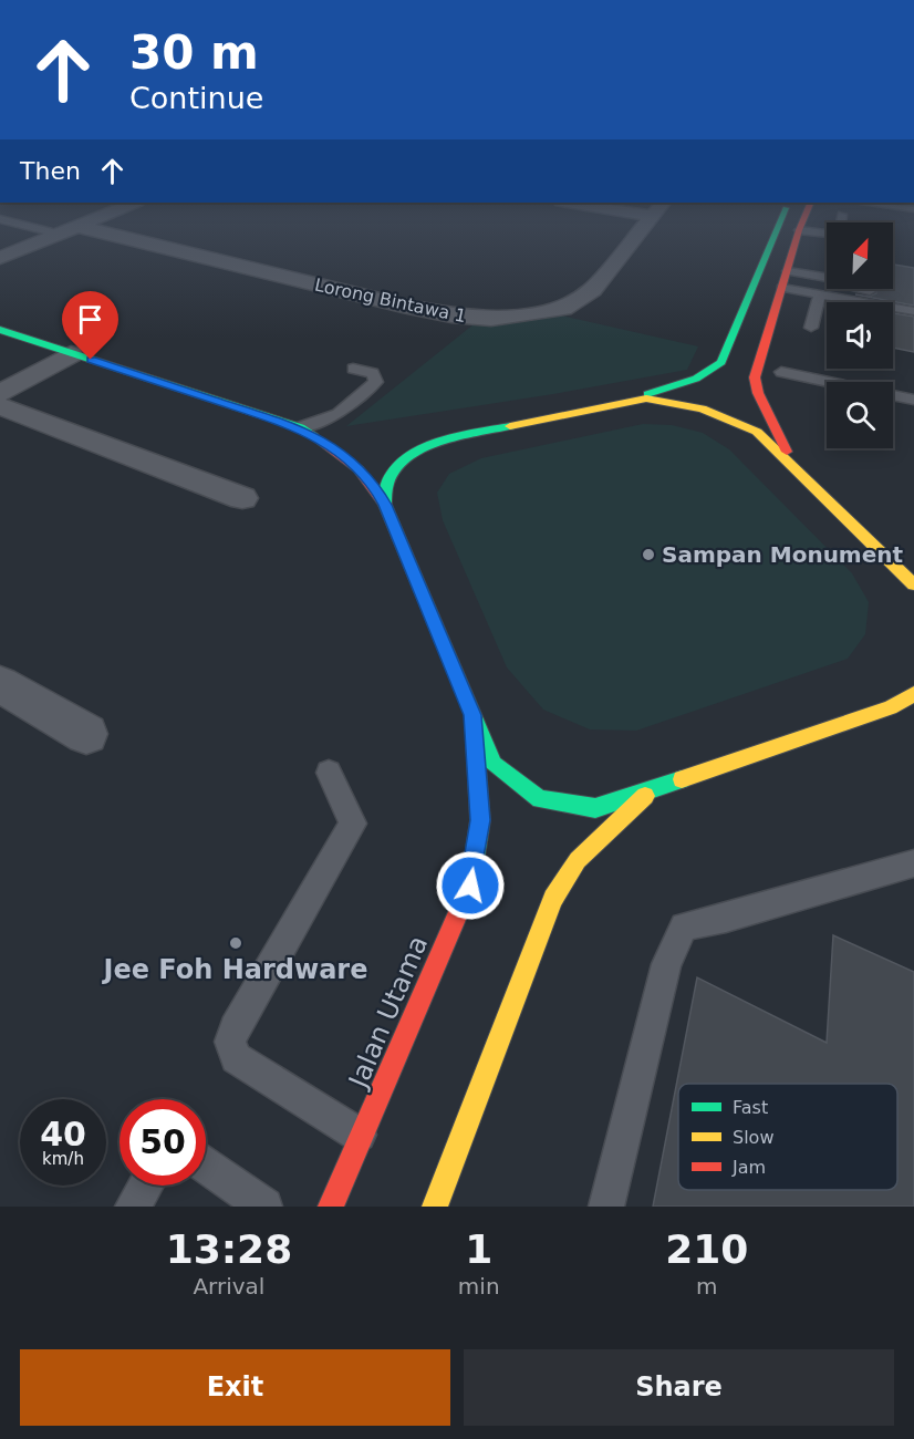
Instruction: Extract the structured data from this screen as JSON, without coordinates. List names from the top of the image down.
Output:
{
  "streets": {
    "street": ["Lorong Bintawa 1", "Jalan Utama"]
  },
  "places": ["Sampan Monument", "Jee Foh Hardware"],
  "legend": ["Fast", "Slow", "Jam"],
  "north": "top right",
  "page": {
    "turn": ["30 m", "Continue"],
    "then": "Then",
    "speed": "40 km/h",
    "limit": "50",
    "eta": [
      "13:28",
      "Arrival",
      "1",
      "min",
      "210",
      "m"
    ],
    "buttons": ["Exit", "Share"]
  }
}
